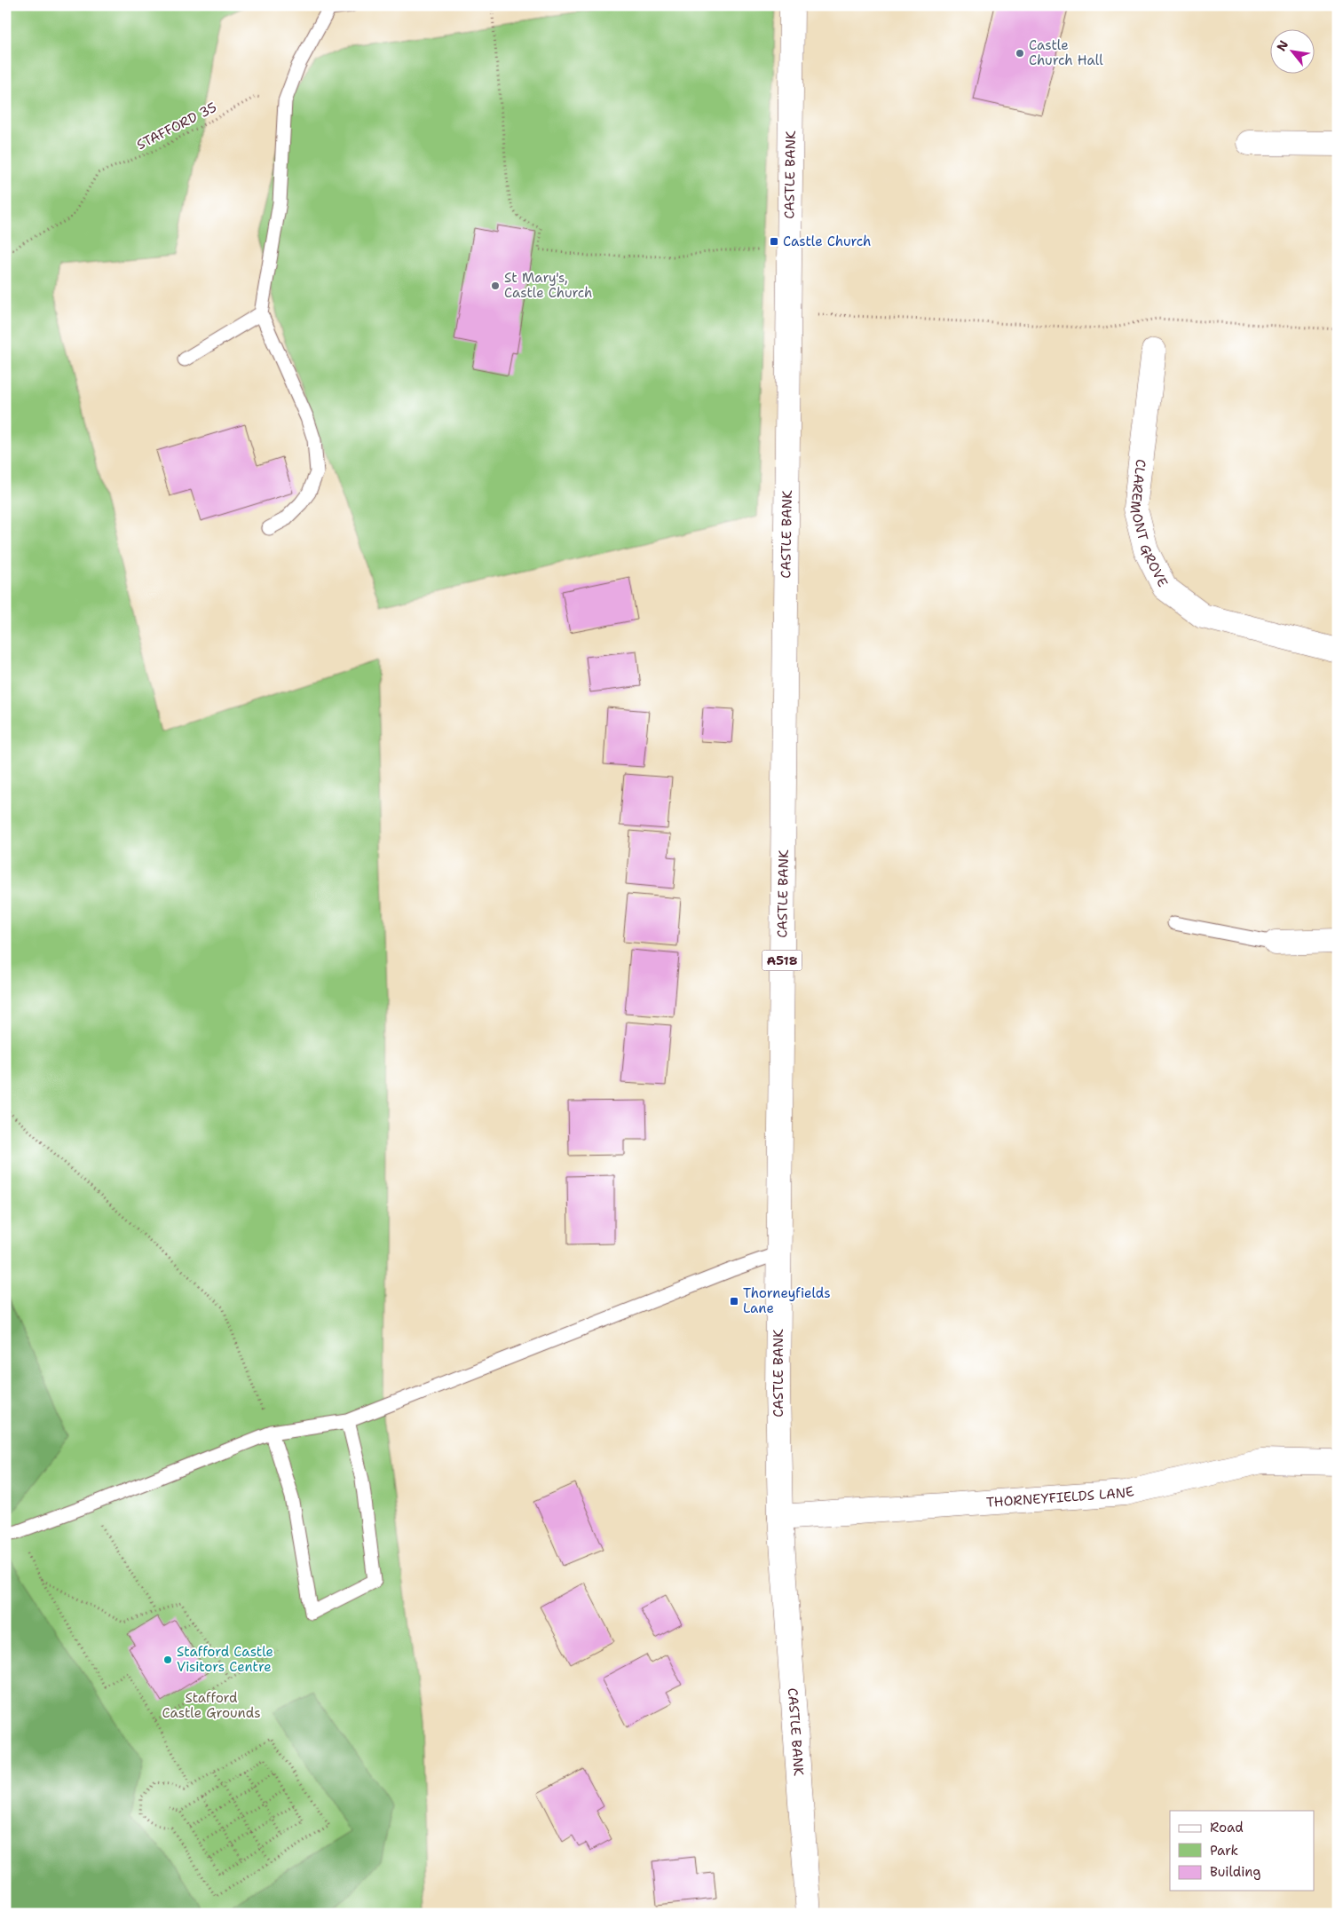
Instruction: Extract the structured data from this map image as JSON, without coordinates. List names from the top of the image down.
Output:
{
  "streets": {
    "main road": [
      "CASTLE BANK",
      "CLAREMONT GROVE",
      "A518",
      "THORNEYFIELDS LANE"
    ],
    "path": ["STAFFORD 35"]
  },
  "crossings": [
    ["CASTLE BANK", "THORNEYFIELDS LANE"]
  ],
  "parks": ["Stafford Castle Grounds"],
  "places": {
    "other": ["Castle Church Hall", "St Mary's, Castle Church", "Stafford Castle Visitors Centre"],
    "transit": ["Castle Church", "Thorneyfields Lane"]
  },
  "legend": ["Road", "Park", "Building"],
  "north": "top left"
}
